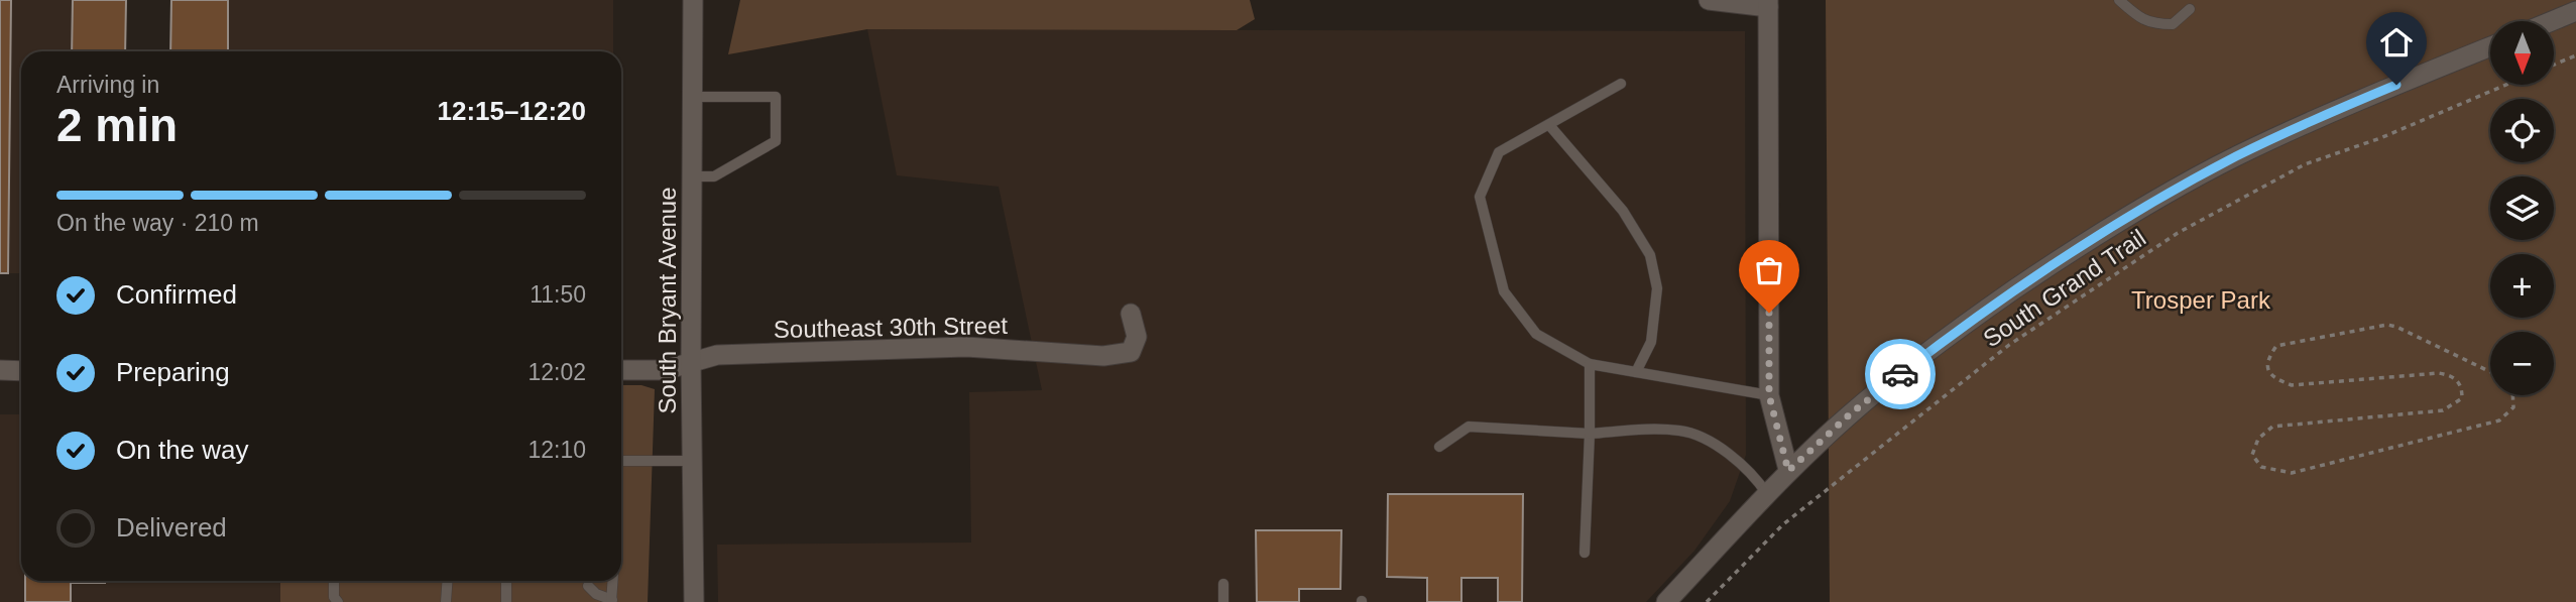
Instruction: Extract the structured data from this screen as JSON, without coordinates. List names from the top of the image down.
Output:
{
  "streets": {
    "street": ["South Bryant Avenue", "Southeast 30th Street"],
    "path": ["South Grand Trail"]
  },
  "crossings": [
    ["South Bryant Avenue", "Southeast 30th Street"]
  ],
  "parks": ["Trosper Park"],
  "north": "bottom",
  "page": {
    "map_buttons": ["+", "−"],
    "heading": ["2 min", "Arriving in", "12:15–12:20"],
    "bar": "On the way · 210 m",
    "list": [
      ["Confirmed", "11:50"],
      ["Preparing", "12:02"],
      ["On the way", "12:10"],
      "Delivered"
    ]
  }
}
